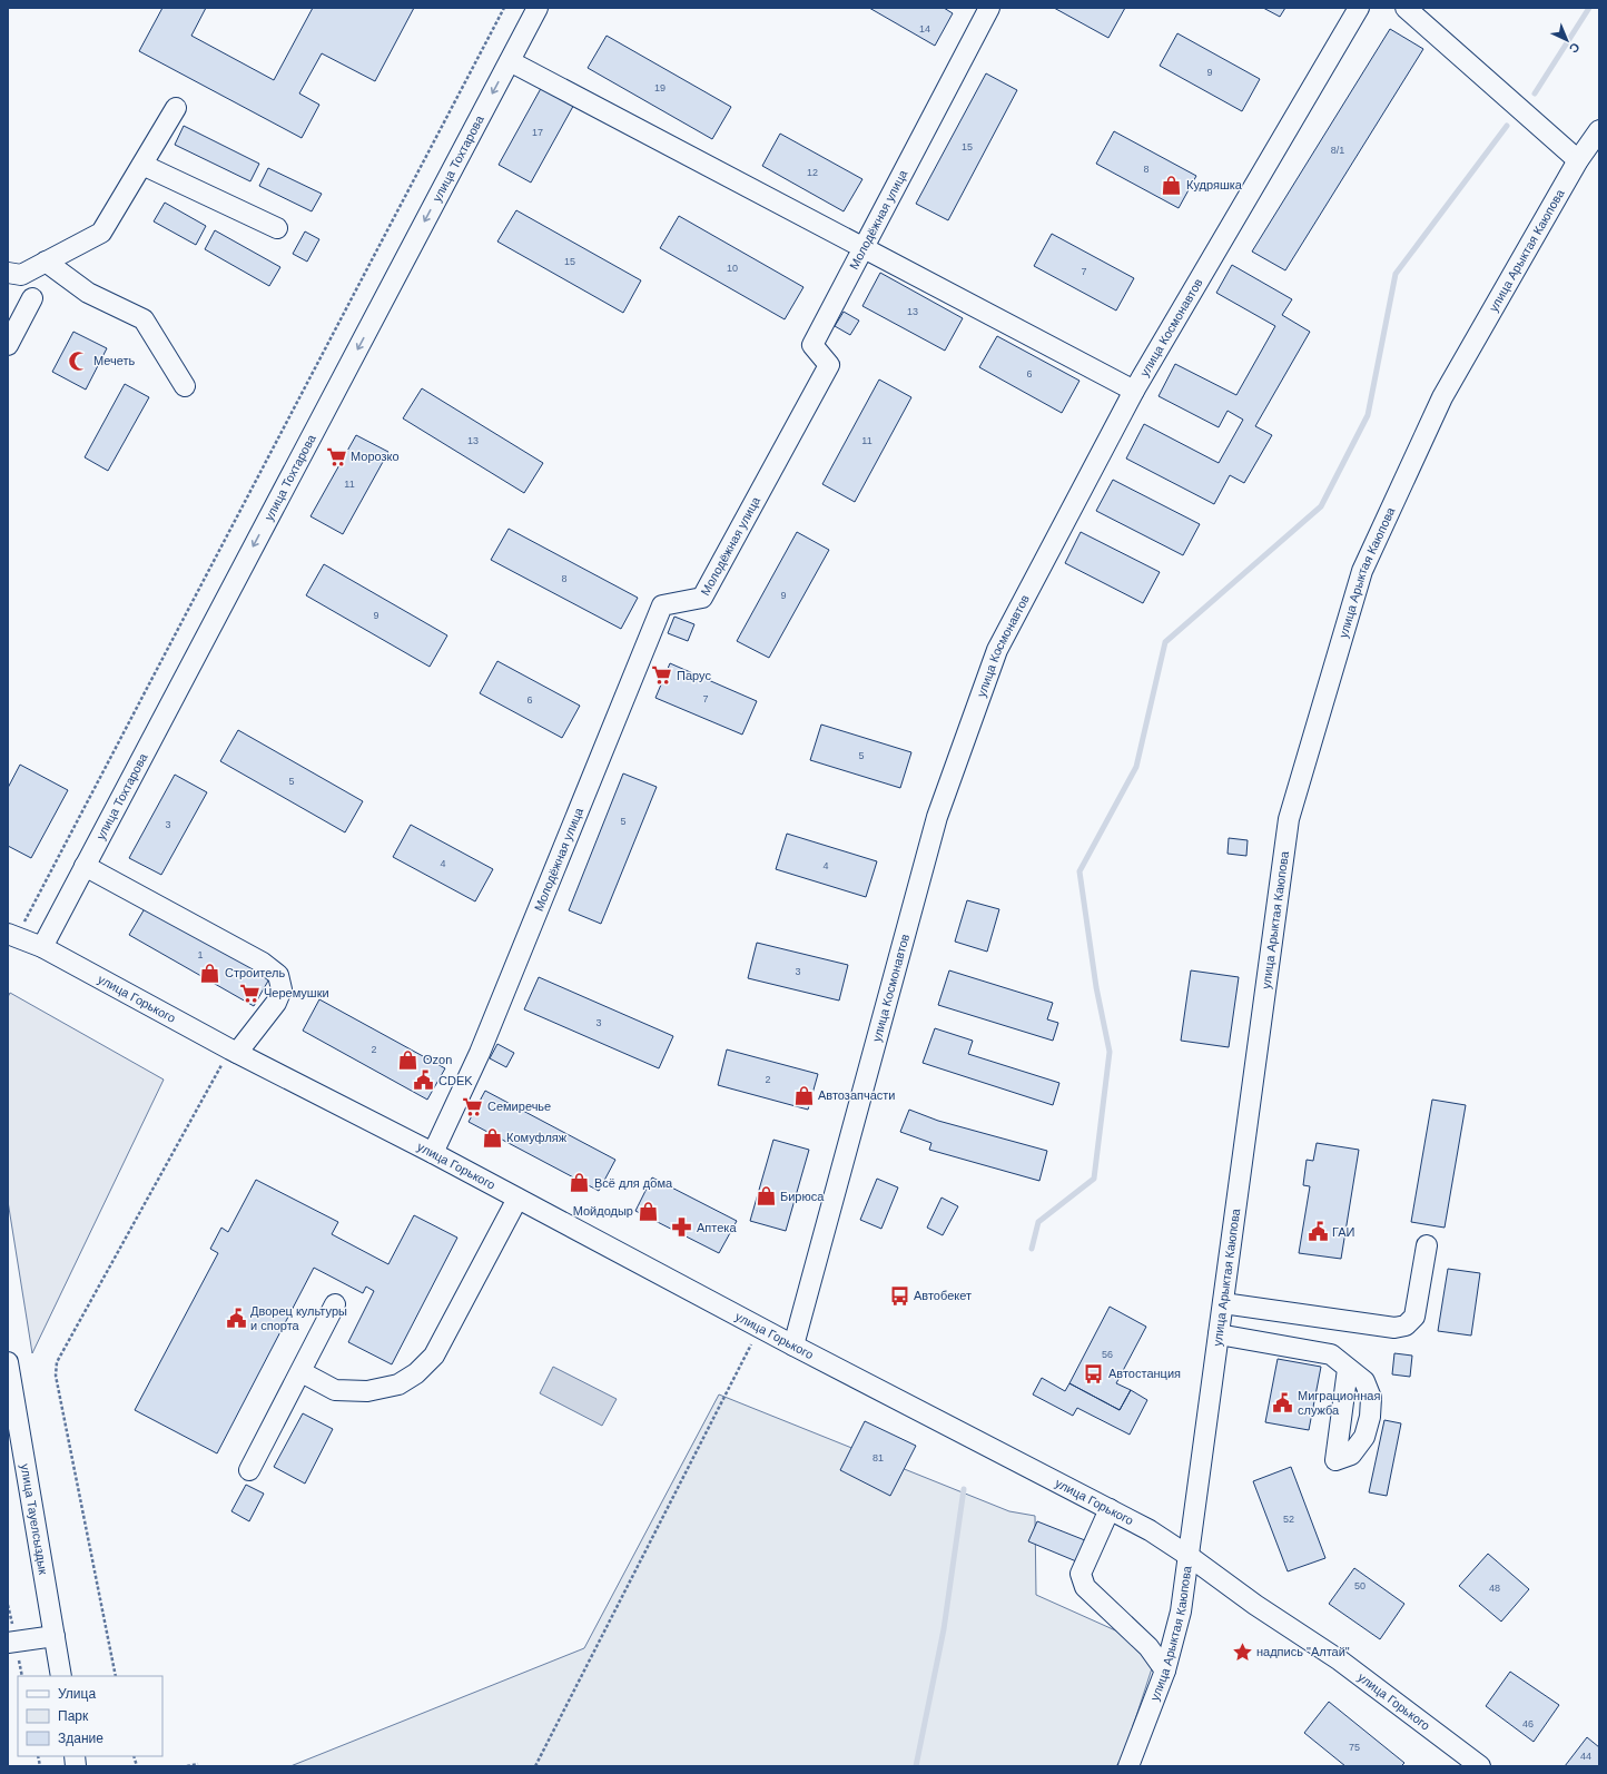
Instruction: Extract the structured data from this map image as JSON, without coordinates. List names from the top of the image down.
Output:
{
  "streets": {
    "street": [
      "улица Тохтарова",
      "Молодёжная улица",
      "улица Арыктая Каюпова",
      "улица Космонавтов",
      "улица Горького",
      "улица Тауелсыздык"
    ]
  },
  "crossings": [
    ["улица Тохтарова", "улица Горького"],
    ["Молодёжная улица", "улица Горького"],
    ["улица Арыктая Каюпова", "улица Горького"],
    ["улица Космонавтов", "улица Горького"]
  ],
  "one_way": ["улица Тохтарова"],
  "places": {
    "shop": [
      "Кудряшка",
      "Строитель",
      "Ozon",
      "Автозапчасти",
      "Комуфляж",
      "Всё для дома",
      "Бирюса",
      "Мойдодыр"
    ],
    "mosque": ["Мечеть"],
    "supermarket": [
      "Морозко",
      "Парус",
      "Черемушки",
      "Семиречье"
    ],
    "public building": [
      "CDEK",
      "ГАИ",
      "Дворец культуры и спорта",
      "Миграционная служба"
    ],
    "pharmacy": ["Аптека"],
    "bus stop": ["Автобекет", "Автостанция"],
    "place": ["надпись \"Алтай\""]
  },
  "house_numbers": [
    "14",
    "9",
    "19",
    "17",
    "15",
    "8/1",
    "8",
    "12",
    "15",
    "10",
    "7",
    "13",
    "6",
    "13",
    "11",
    "11",
    "8",
    "9",
    "9",
    "7",
    "6",
    "5",
    "5",
    "5",
    "3",
    "4",
    "4",
    "1",
    "3",
    "3",
    "2",
    "2",
    "56",
    "81",
    "52",
    "50",
    "48",
    "46",
    "75",
    "44"
  ],
  "legend": ["Улица", "Парк", "Здание"],
  "north": "bottom right"
}
